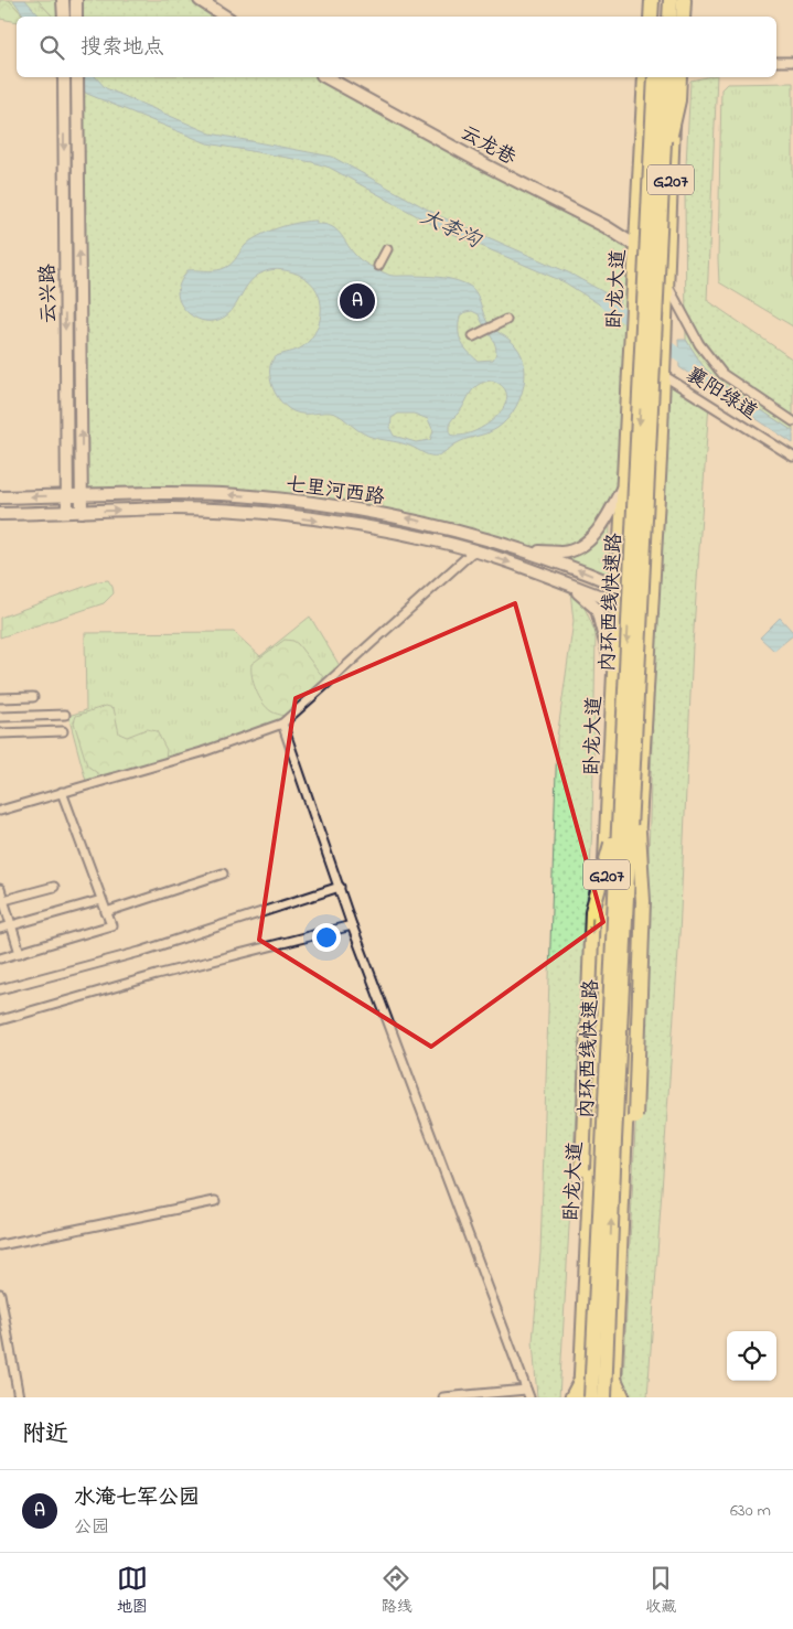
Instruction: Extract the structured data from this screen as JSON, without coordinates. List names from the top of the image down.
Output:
{
  "streets": {
    "highway": ["G207", "卧龙大道", "内环西线快速路"],
    "street": [
      "云龙巷",
      "云兴路",
      "襄阳绿道",
      "七里河西路"
    ]
  },
  "crossings": [
    ["云龙巷", "卧龙大道"],
    ["G207", "襄阳绿道"],
    ["G207", "七里河西路"],
    ["卧龙大道", "七里河西路"],
    ["云兴路", "七里河西路"]
  ],
  "water": ["大李沟"],
  "page": {
    "search": "搜索地点",
    "pins": "A",
    "heading": "附近",
    "list": [
      {
        "mark": "A",
        "name": "水淹七军公园",
        "note": "公园",
        "value": "630 m"
      }
    ],
    "nav": ["地图", "路线", "收藏"]
  }
}
